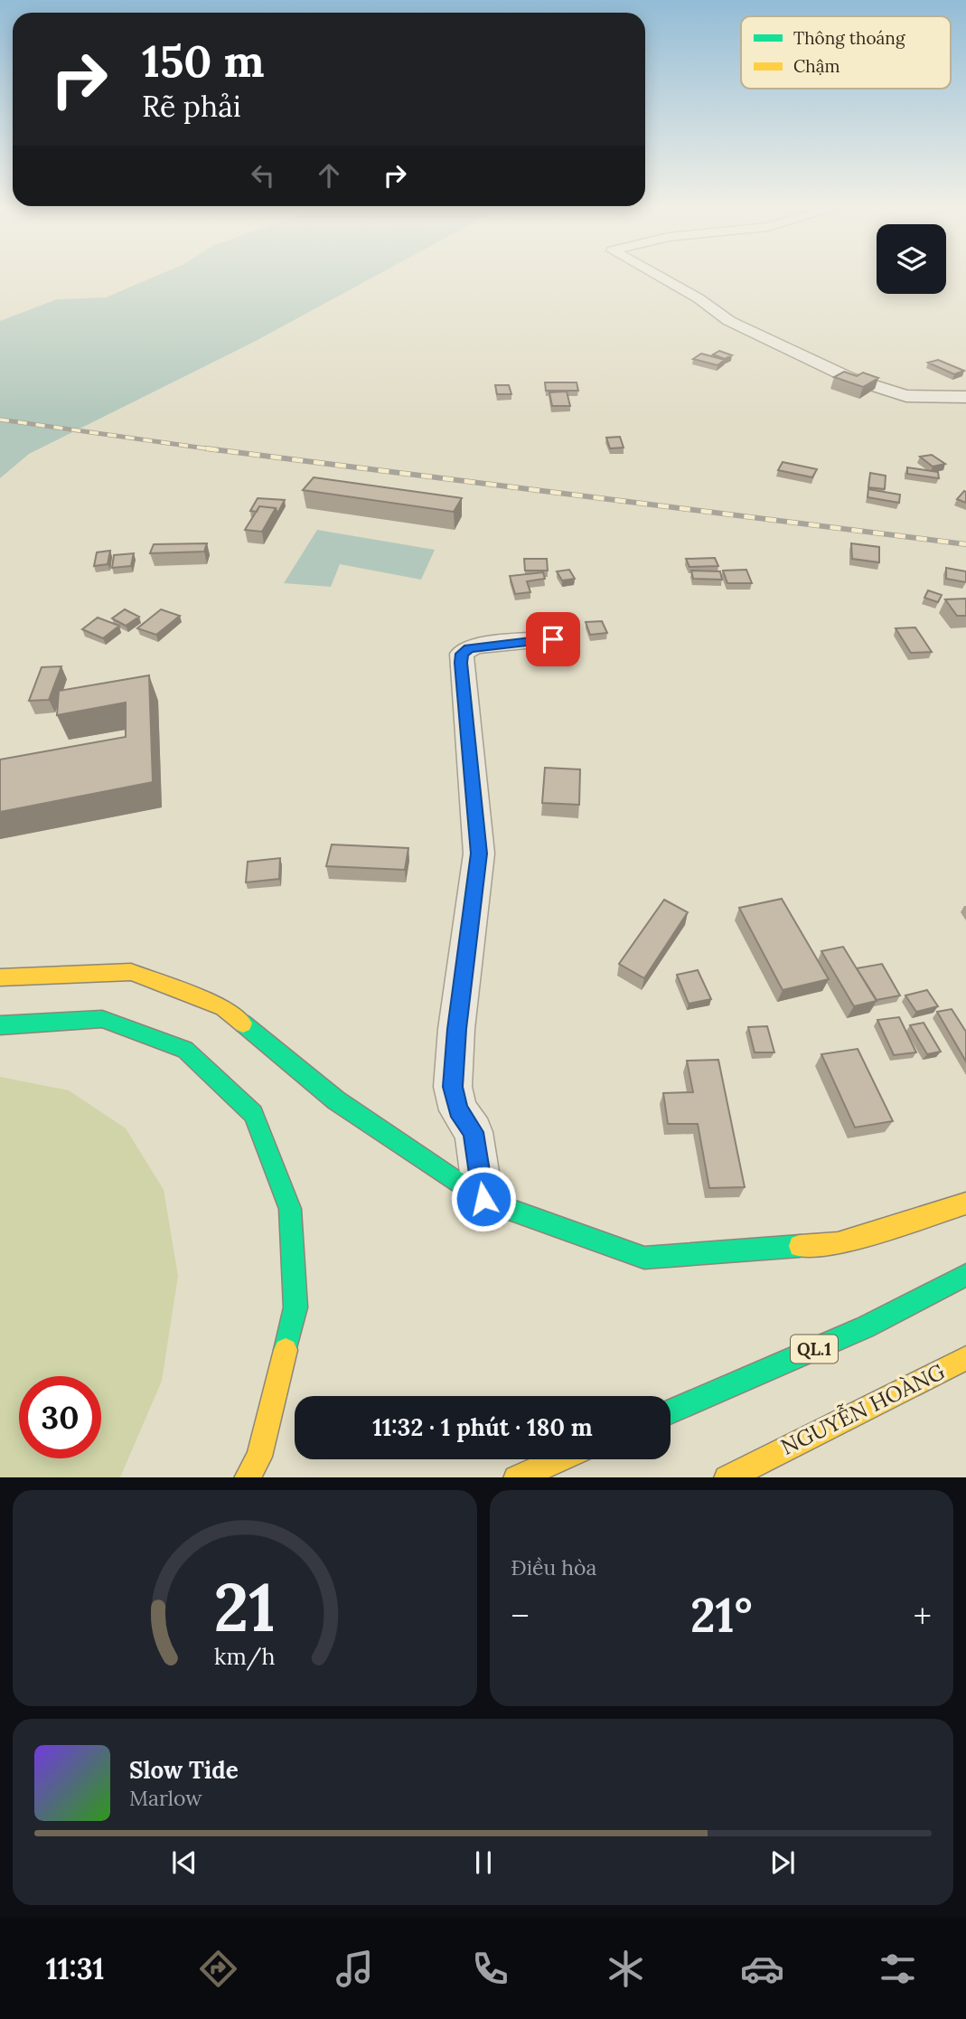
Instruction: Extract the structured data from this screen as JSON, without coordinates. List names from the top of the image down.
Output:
{
  "streets": {
    "highway": ["QL.1", "NGUYỄN HOÀNG"]
  },
  "legend": ["Thông thoáng", "Chậm"],
  "page": {
    "turn": ["150 m", "Rẽ phải"],
    "limit": "30",
    "trip": "11:32 · 1 phút · 180 m",
    "tile": "Điều hòa",
    "heat": ["−", "21°", "+"],
    "song": ["Slow Tide", "Marlow"],
    "tabs": "11:31",
    "gauge": ["21", "km/h"]
  }
}
